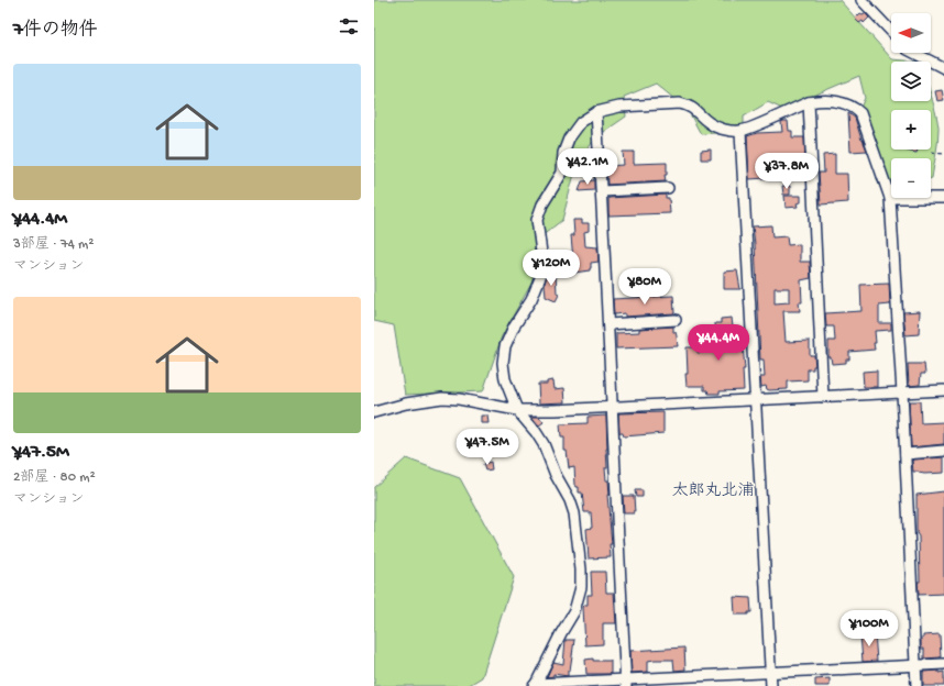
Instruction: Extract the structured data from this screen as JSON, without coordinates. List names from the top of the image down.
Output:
{
  "districts": ["太郎丸北浦"],
  "north": "left",
  "page": {
    "heading": "7件の物件",
    "map_buttons": ["+", "−"],
    "list": [
      {
        "name": "¥44.4M",
        "note": "3部屋 · 74 m² · マンション"
      },
      {
        "name": "¥47.5M",
        "note": "2部屋 · 80 m² · マンション"
      }
    ],
    "price": [
      "¥42.1M",
      "¥37.8M",
      "¥120M",
      "¥80M",
      "¥44.4M",
      "¥47.5M",
      "¥100M"
    ]
  }
}
